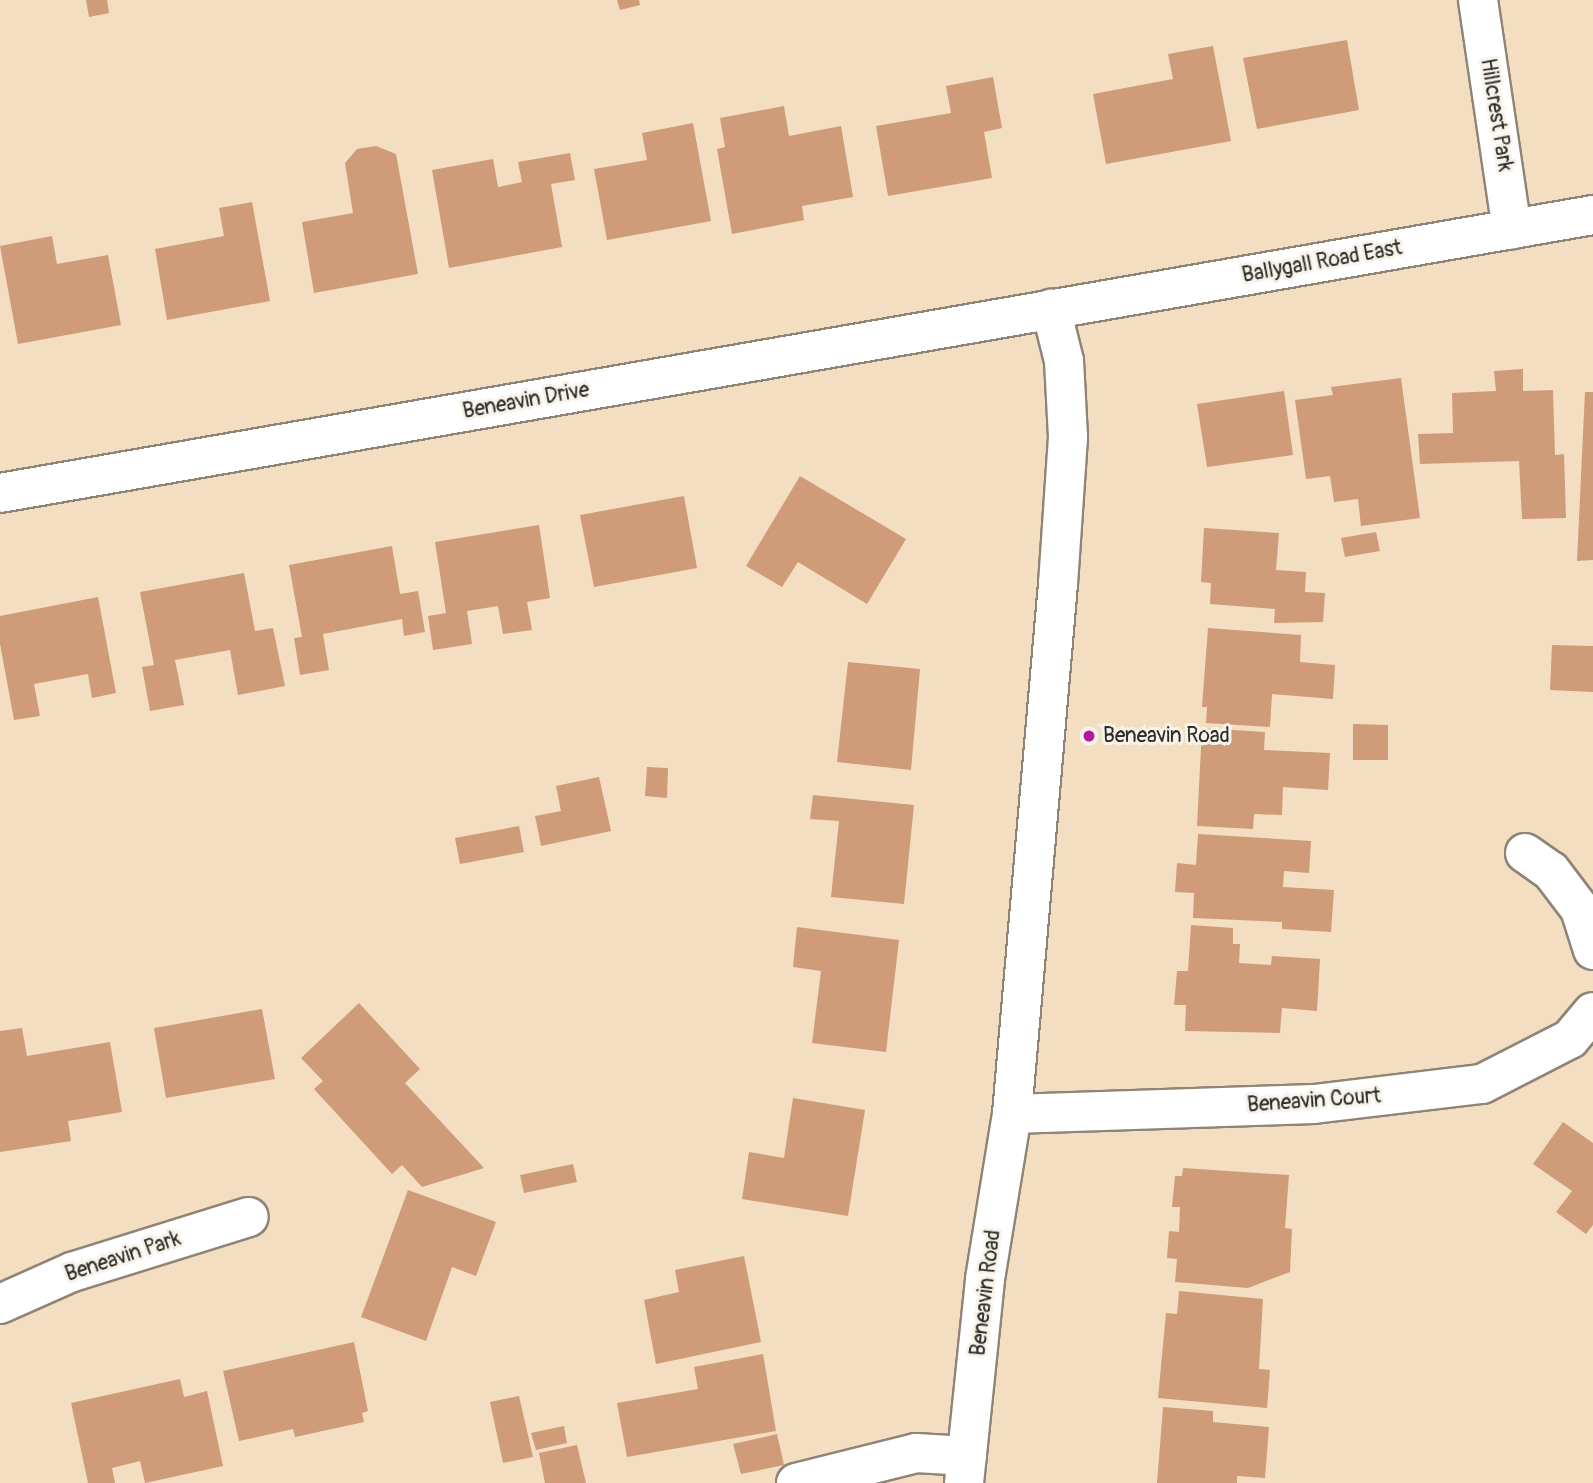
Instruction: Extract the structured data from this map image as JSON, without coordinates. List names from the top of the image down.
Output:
{
  "streets": {
    "street": [
      "Hillcrest Park",
      "Ballygall Road East",
      "Beneavin Drive",
      "Beneavin Court",
      "Beneavin Park",
      "Beneavin Road"
    ]
  },
  "crossings": [
    ["Hillcrest Park", "Ballygall Road East"],
    ["Ballygall Road East", "Beneavin Drive"],
    ["Ballygall Road East", "Beneavin Road"],
    ["Beneavin Drive", "Beneavin Road"],
    ["Beneavin Court", "Beneavin Road"]
  ],
  "places": ["Beneavin Road"]
}
